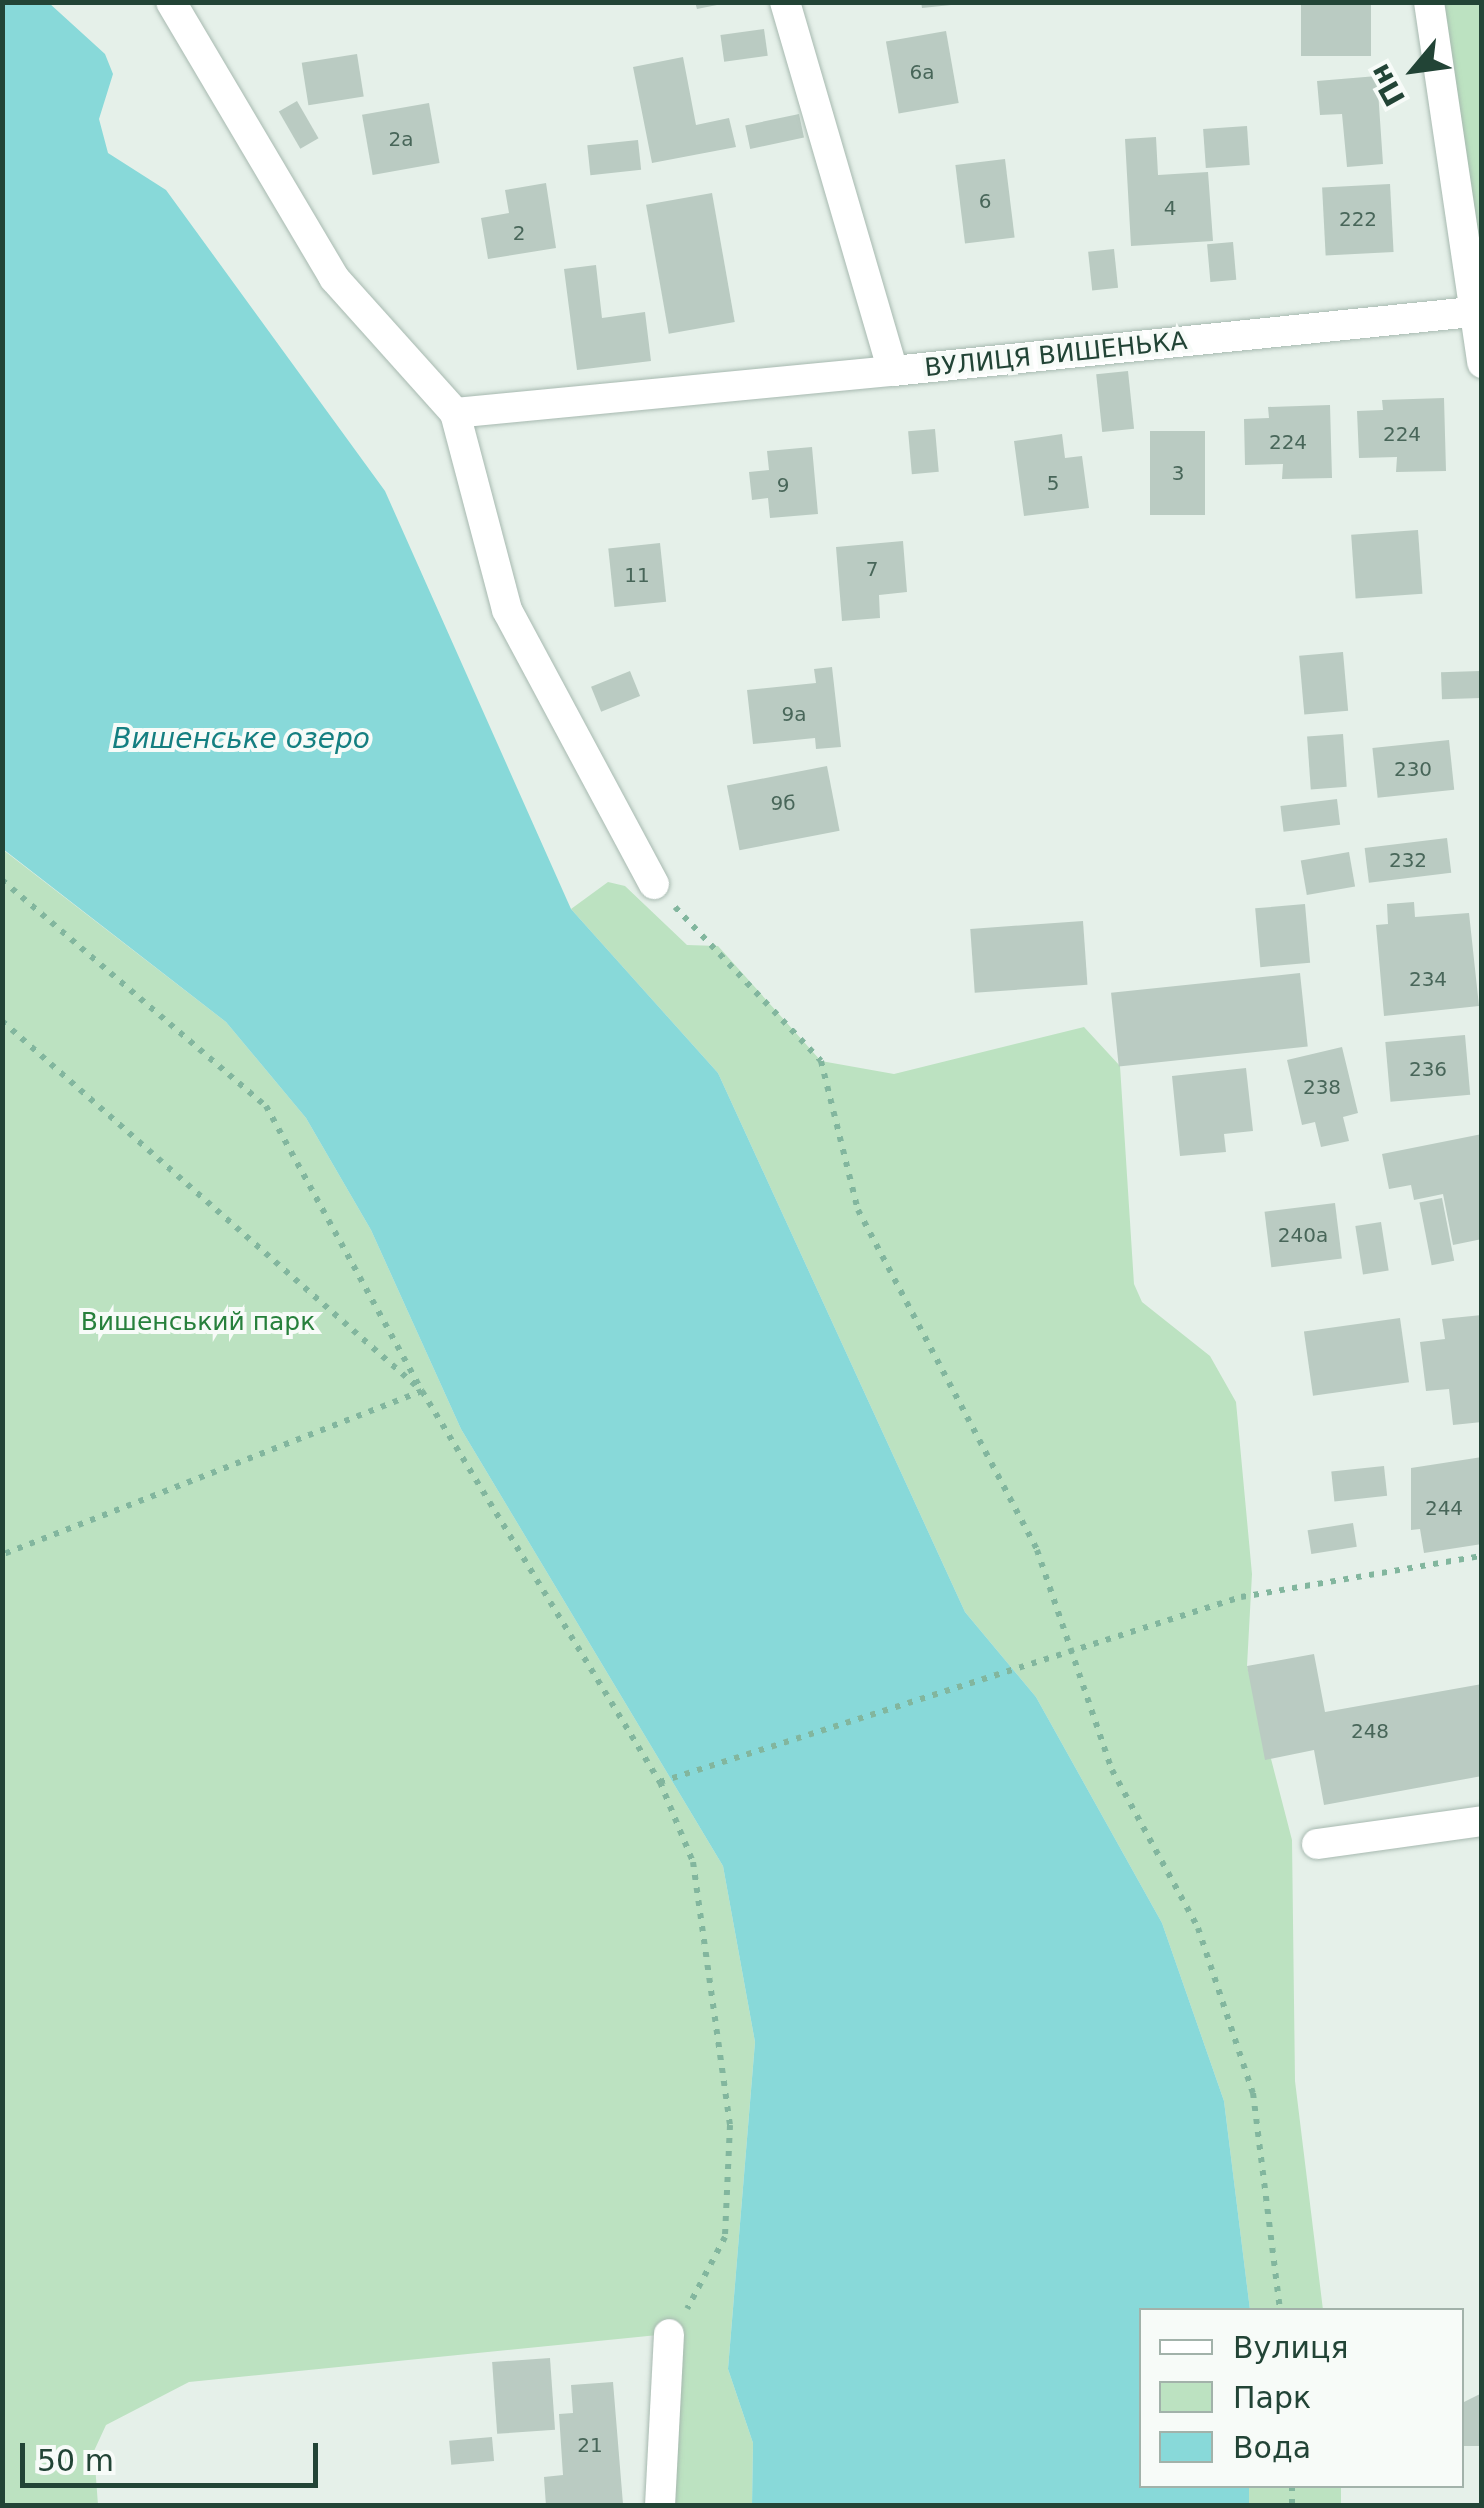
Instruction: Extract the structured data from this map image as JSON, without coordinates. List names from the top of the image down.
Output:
{
  "streets": {
    "street": ["ВУЛИЦЯ ВИШЕНЬКА"]
  },
  "water": ["Вишенське озеро"],
  "parks": ["Вишенський парк"],
  "house_numbers": [
    "6а",
    "2а",
    "6",
    "4",
    "222",
    "2",
    "224",
    "224",
    "3",
    "5",
    "9",
    "7",
    "11",
    "9а",
    "230",
    "9б",
    "232",
    "234",
    "236",
    "238",
    "240а",
    "244",
    "248",
    "21"
  ],
  "legend": ["Вулиця", "Парк", "Вода"],
  "scale_bar": "50 m",
  "north": "bottom left"
}
